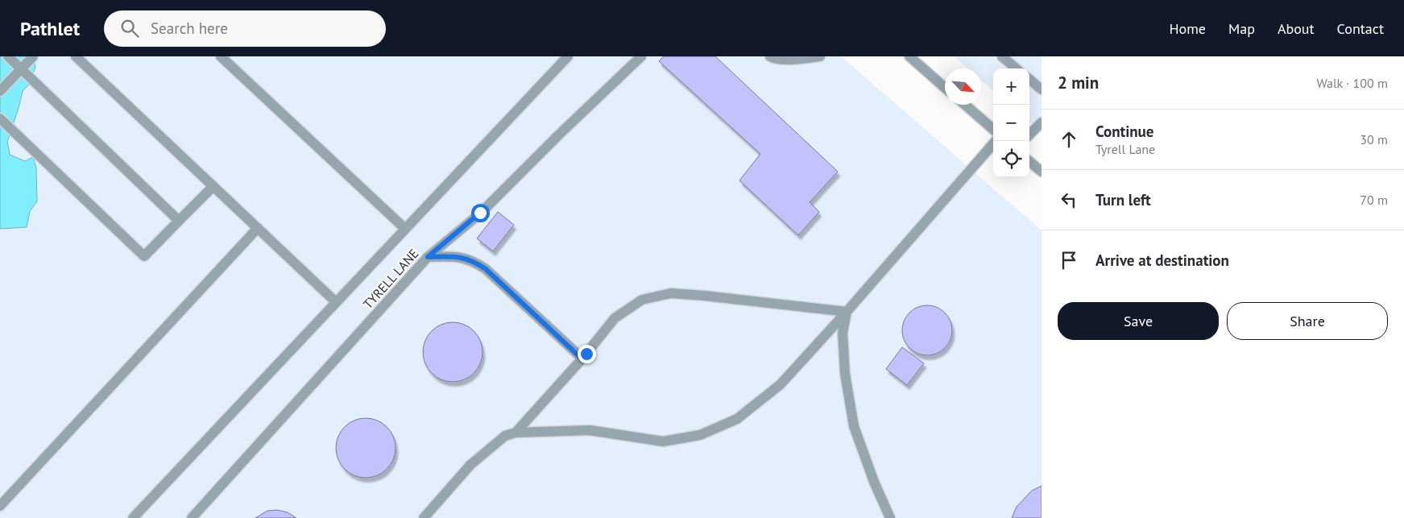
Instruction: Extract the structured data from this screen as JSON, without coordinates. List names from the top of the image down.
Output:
{
  "streets": {
    "street": ["TYRELL LANE"]
  },
  "north": "bottom right",
  "page": {
    "header": "Pathlet",
    "search": "Search here",
    "nav": [
      "Home",
      "Map",
      "About",
      "Contact"
    ],
    "heading": ["2 min", "Walk · 100 m"],
    "map_buttons": ["+", "−"],
    "list": [
      ["Continue", "Tyrell Lane", "30 m"],
      ["Turn left", "70 m"],
      "Arrive at destination"
    ],
    "buttons": ["Save", "Share"]
  }
}
